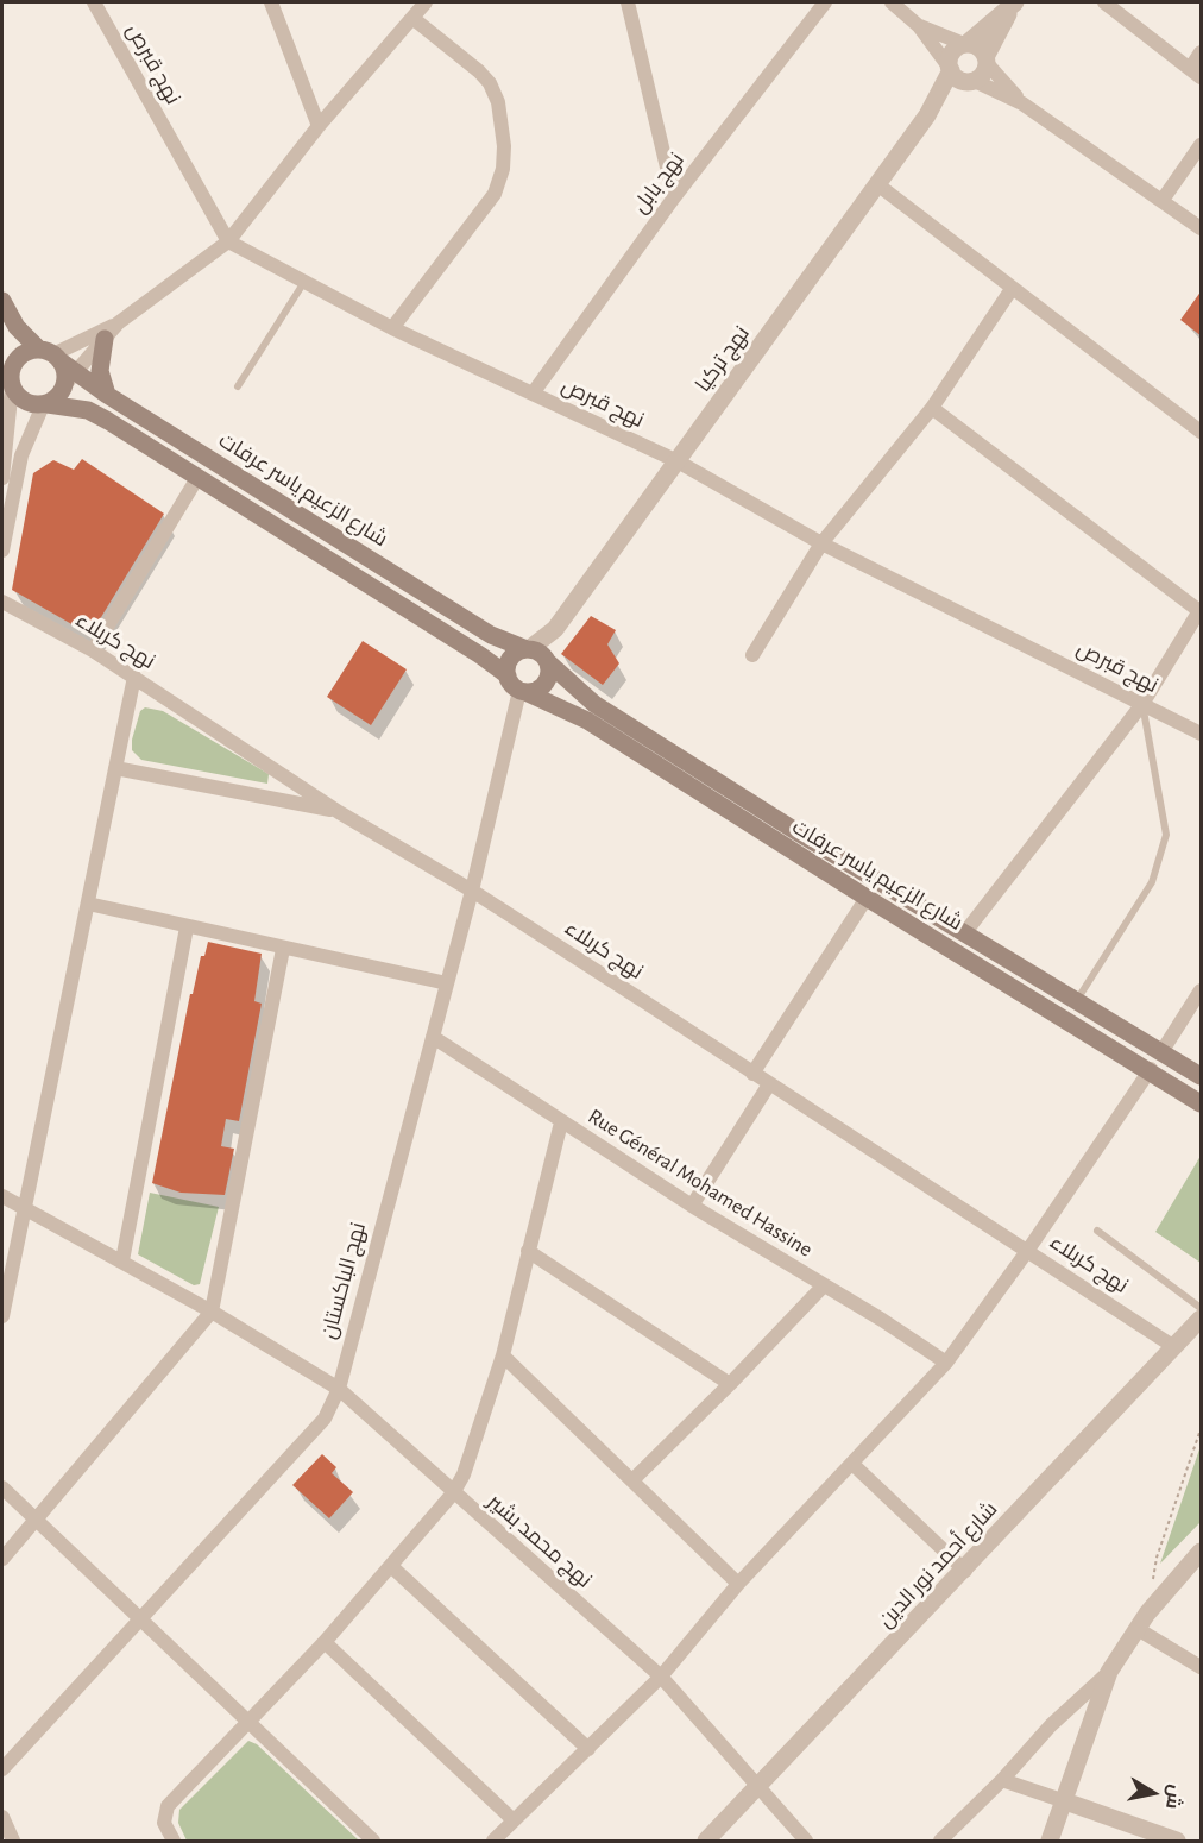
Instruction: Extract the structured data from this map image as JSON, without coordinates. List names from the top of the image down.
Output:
{
  "streets": {
    "main road": ["شارع الزعيم ياسر عرفات"],
    "street": [
      "نهج قبرص",
      "نهج بابل",
      "نهج تركيا",
      "نهج كربلاء",
      "Rue Général Mohamed Hassine",
      "نهج الباكستان",
      "نهج محمد بشير",
      "شارع أحمد نور الدين"
    ]
  },
  "crossings": [
    ["نهج قبرص", "نهج بابل"],
    ["نهج قبرص", "نهج تركيا"],
    ["نهج تركيا", "شارع الزعيم ياسر عرفات"],
    ["نهج تركيا", "نهج الباكستان"],
    ["شارع الزعيم ياسر عرفات", "نهج الباكستان"],
    ["نهج كربلاء", "نهج الباكستان"],
    ["نهج كربلاء", "شارع أحمد نور الدين"],
    ["Rue Général Mohamed Hassine", "نهج الباكستان"],
    ["نهج الباكستان", "نهج محمد بشير"],
    ["نهج محمد بشير", "شارع أحمد نور الدين"]
  ],
  "north": "right"
}
